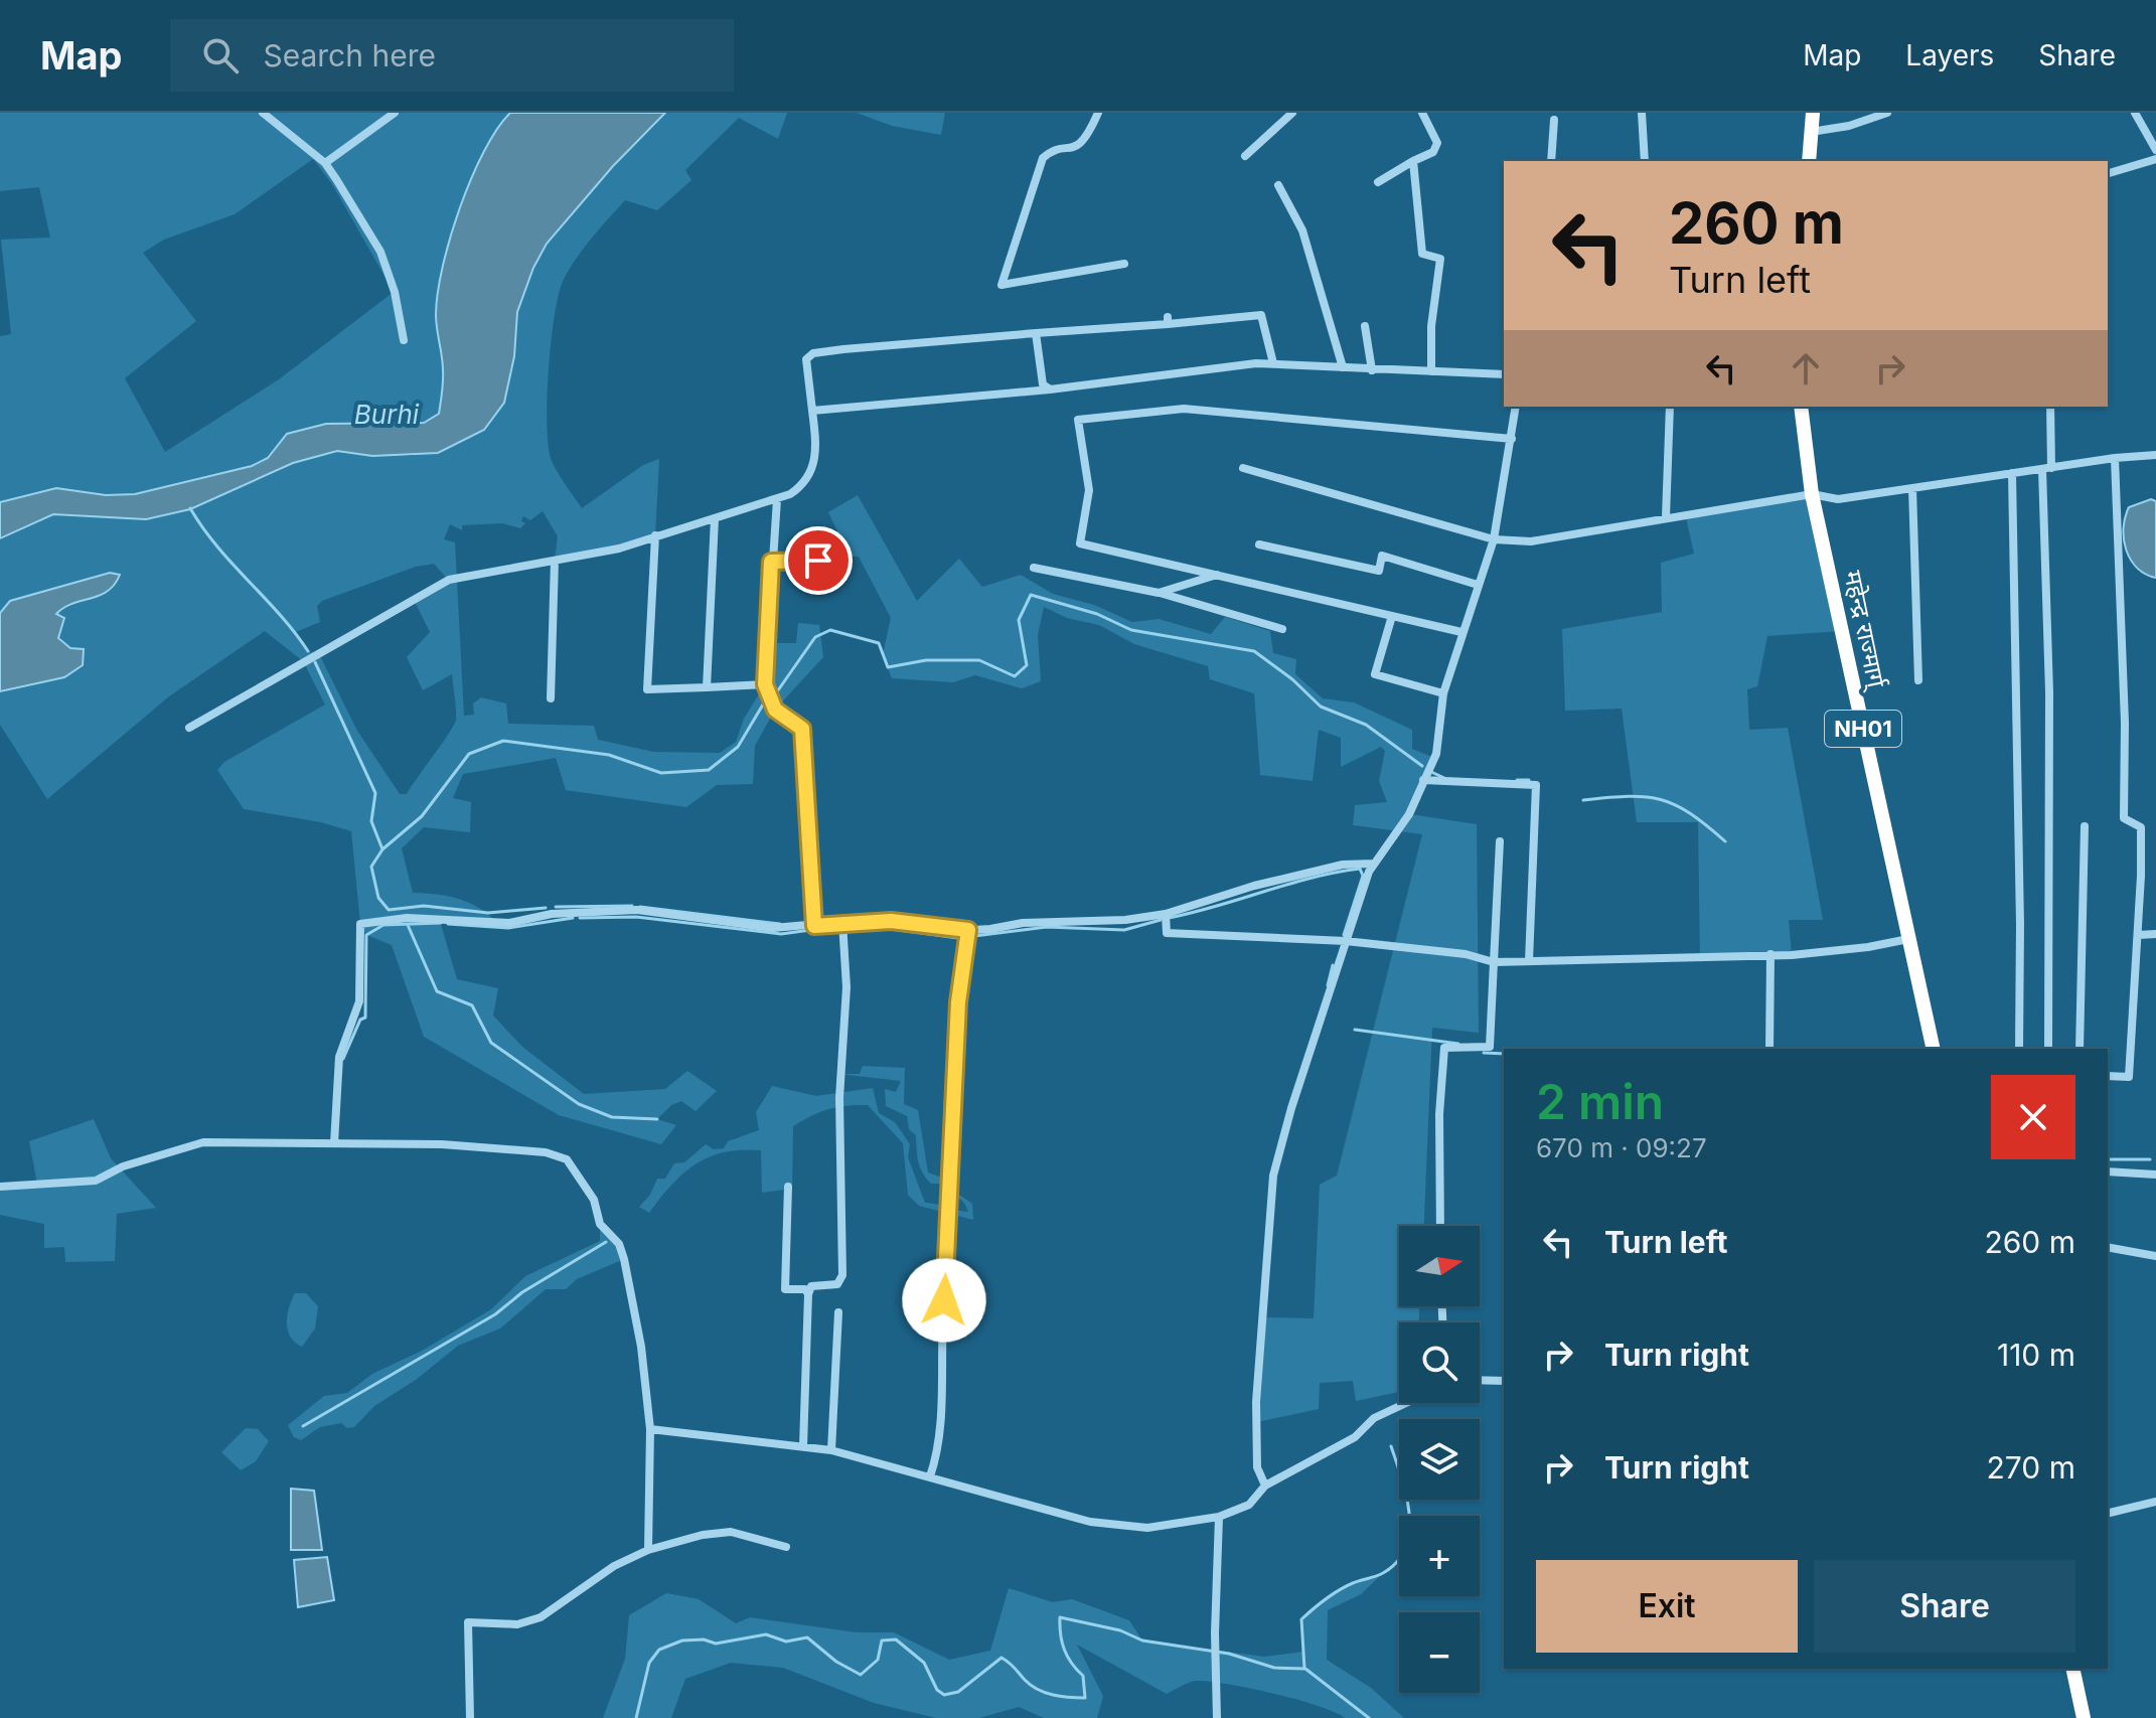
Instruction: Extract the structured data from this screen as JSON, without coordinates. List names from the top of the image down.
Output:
{
  "streets": {
    "highway": ["महेन्द्र राज्मार्ग्", "NH01"]
  },
  "water": ["Burhi"],
  "north": "right",
  "page": {
    "header": "Map",
    "search": "Search here",
    "nav": ["Map", "Layers", "Share"],
    "turn": ["260 m", "Turn left"],
    "heading": ["2 min", "670 m · 09:27"],
    "list": [
      {
        "name": "Turn left",
        "value": "260 m"
      },
      {
        "name": "Turn right",
        "value": "110 m"
      },
      {
        "name": "Turn right",
        "value": "270 m"
      }
    ],
    "map_buttons": ["+", "−"],
    "buttons": ["Exit", "Share"]
  }
}
